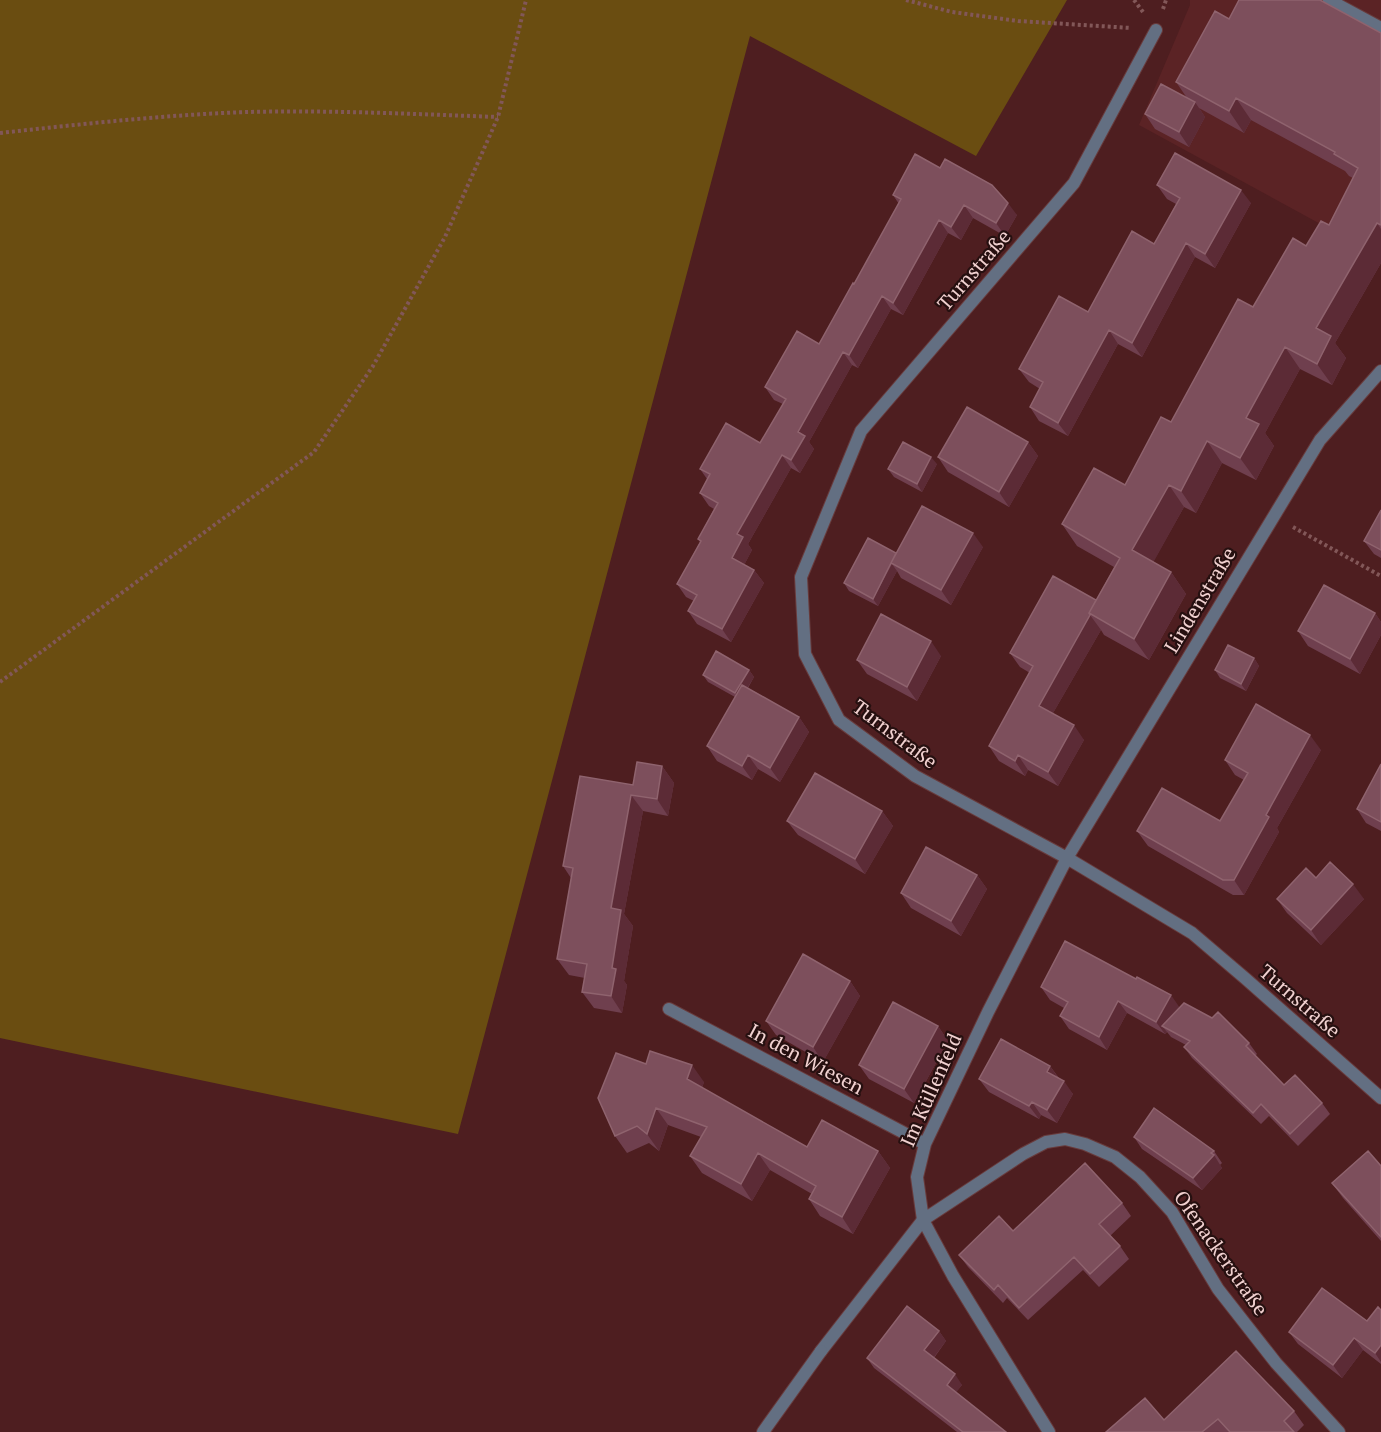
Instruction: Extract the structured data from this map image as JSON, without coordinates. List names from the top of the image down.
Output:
{
  "streets": {
    "street": [
      "Turnstraße",
      "Lindenstraße",
      "In den Wiesen",
      "Im Küllenfeld",
      "Ofenackerstraße"
    ]
  },
  "crossings": [
    ["Turnstraße", "Lindenstraße"],
    ["Turnstraße", "Im Küllenfeld"],
    ["Lindenstraße", "Im Küllenfeld"],
    ["In den Wiesen", "Im Küllenfeld"],
    ["Im Küllenfeld", "Ofenackerstraße"]
  ]
}
